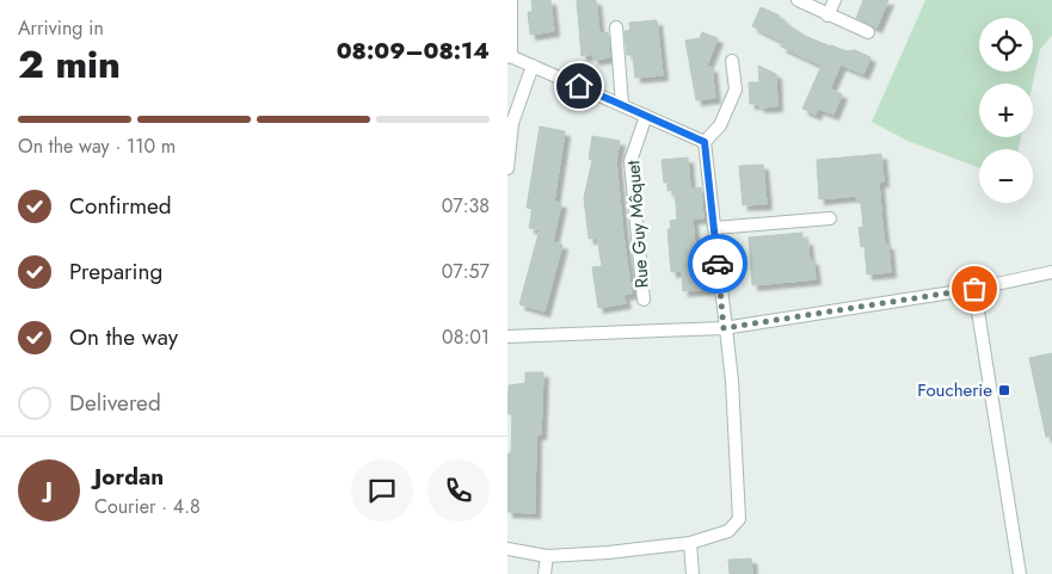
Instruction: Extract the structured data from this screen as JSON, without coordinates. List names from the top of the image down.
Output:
{
  "streets": {
    "street": ["Rue Guy Môquet"]
  },
  "places": {
    "transit": ["Foucherie"]
  },
  "page": {
    "heading": ["2 min", "Arriving in", "08:09–08:14"],
    "panel": ["Jordan", "Courier · 4.8"],
    "map_buttons": ["+", "−"],
    "bar": "On the way · 110 m",
    "list": [
      ["Confirmed", "07:38"],
      ["Preparing", "07:57"],
      ["On the way", "08:01"],
      "Delivered"
    ],
    "round": "J"
  }
}
